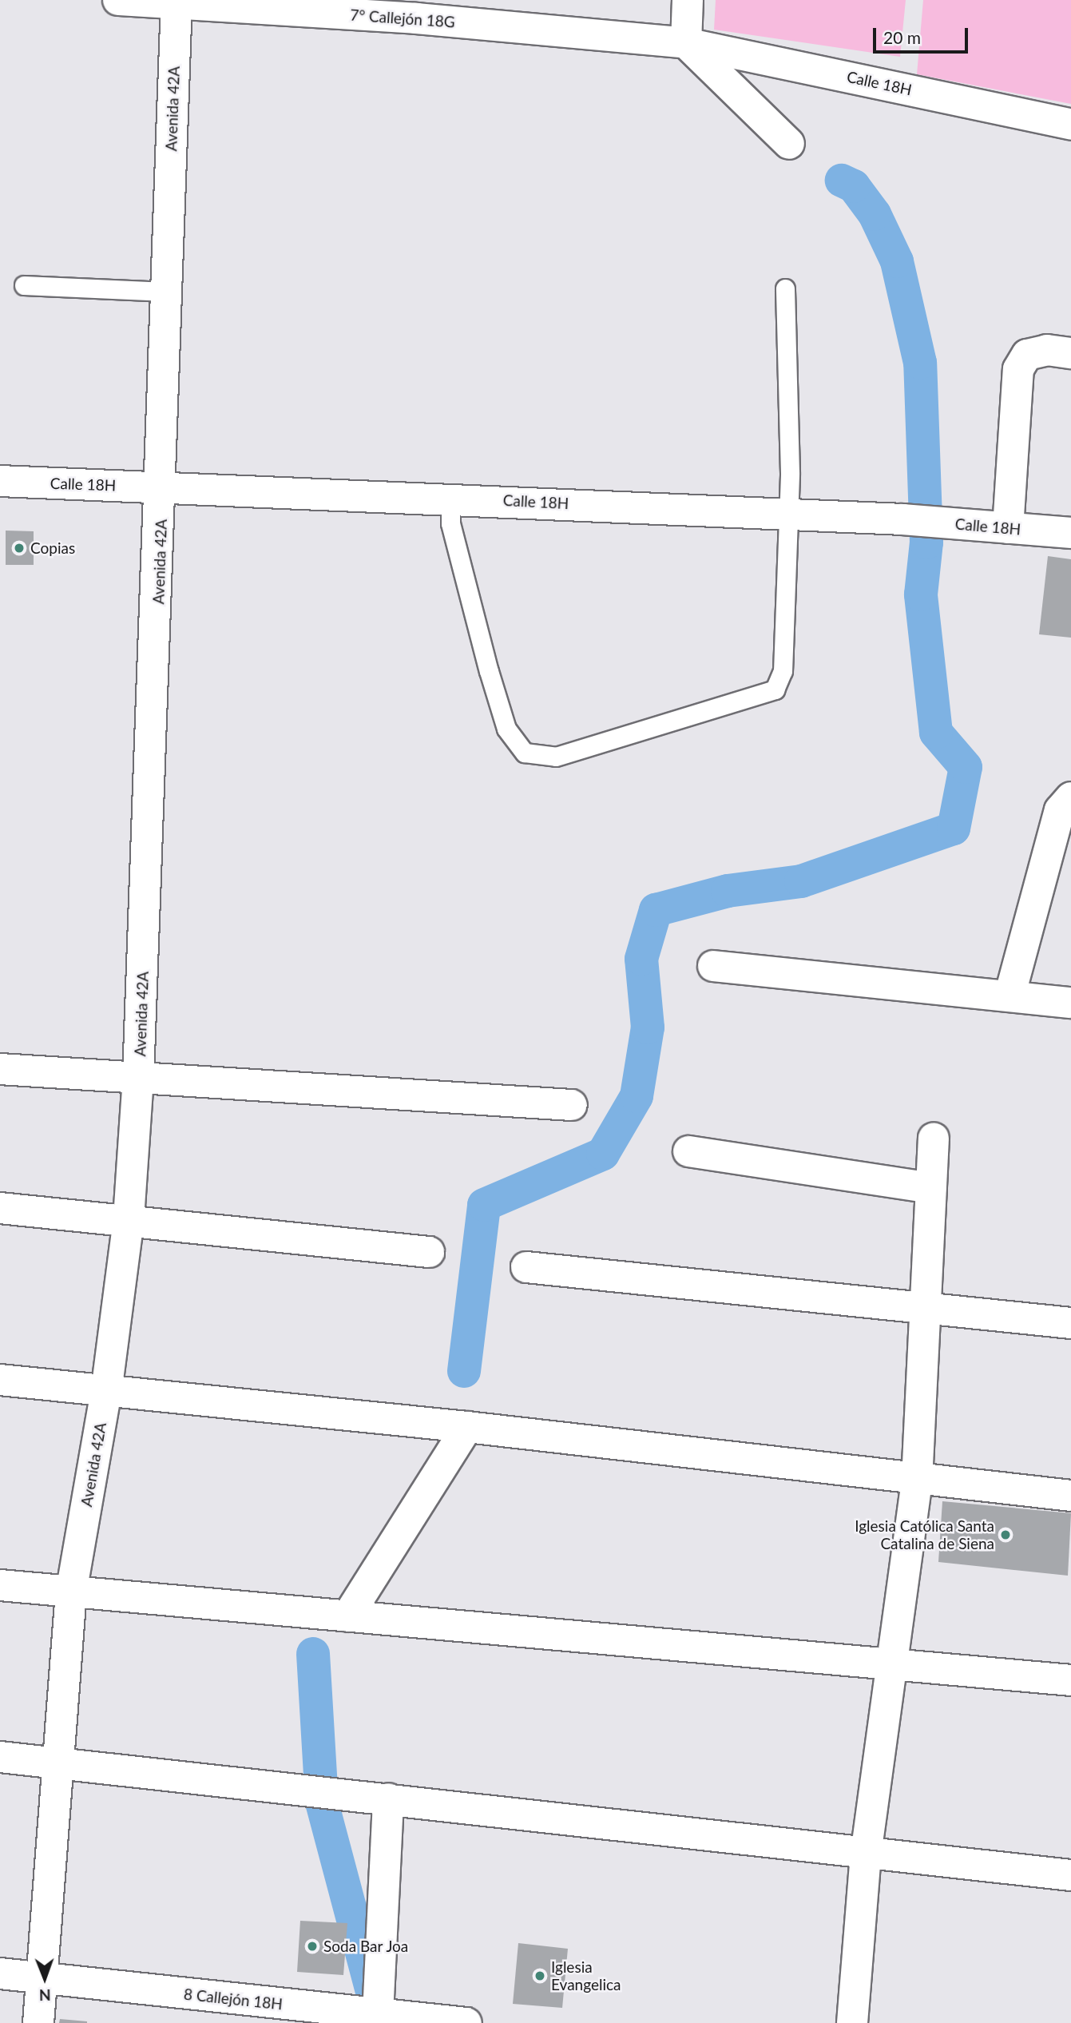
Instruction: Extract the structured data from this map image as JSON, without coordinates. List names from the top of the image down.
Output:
{
  "streets": {
    "street": [
      "7° Callejón 18G",
      "Calle 18H",
      "Avenida 42A",
      "8 Callejón 18H"
    ]
  },
  "crossings": [
    ["7° Callejón 18G", "Calle 18H"],
    ["7° Callejón 18G", "Avenida 42A"],
    ["Calle 18H", "Avenida 42A"],
    ["Avenida 42A", "8 Callejón 18H"]
  ],
  "places": [
    "Copias",
    "Iglesia Católica Santa Catalina de Siena",
    "Soda Bar Joa",
    "Iglesia Evangelica"
  ],
  "scale_bar": "20 m",
  "north": "bottom"
}
